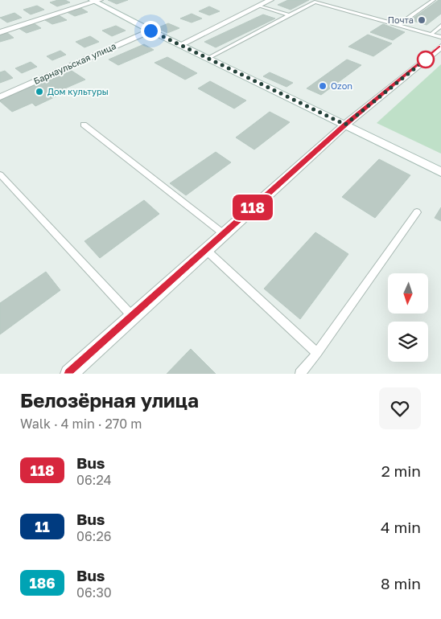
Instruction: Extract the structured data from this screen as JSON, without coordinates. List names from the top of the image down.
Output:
{
  "streets": {
    "street": ["Барнаульская улица"]
  },
  "places": ["Почта", "Ozon", "Дом культуры"],
  "lines": ["bus line 118"],
  "north": "bottom",
  "page": {
    "on_map": "118",
    "heading": ["Белозёрная улица", "Walk · 4 min · 270 m"],
    "list": [
      {
        "mark": "118",
        "name": "Bus",
        "note": "06:24",
        "value": "2 min"
      },
      {
        "mark": "11",
        "name": "Bus",
        "note": "06:26",
        "value": "4 min"
      },
      {
        "mark": "186",
        "name": "Bus",
        "note": "06:30",
        "value": "8 min"
      }
    ]
  }
}
